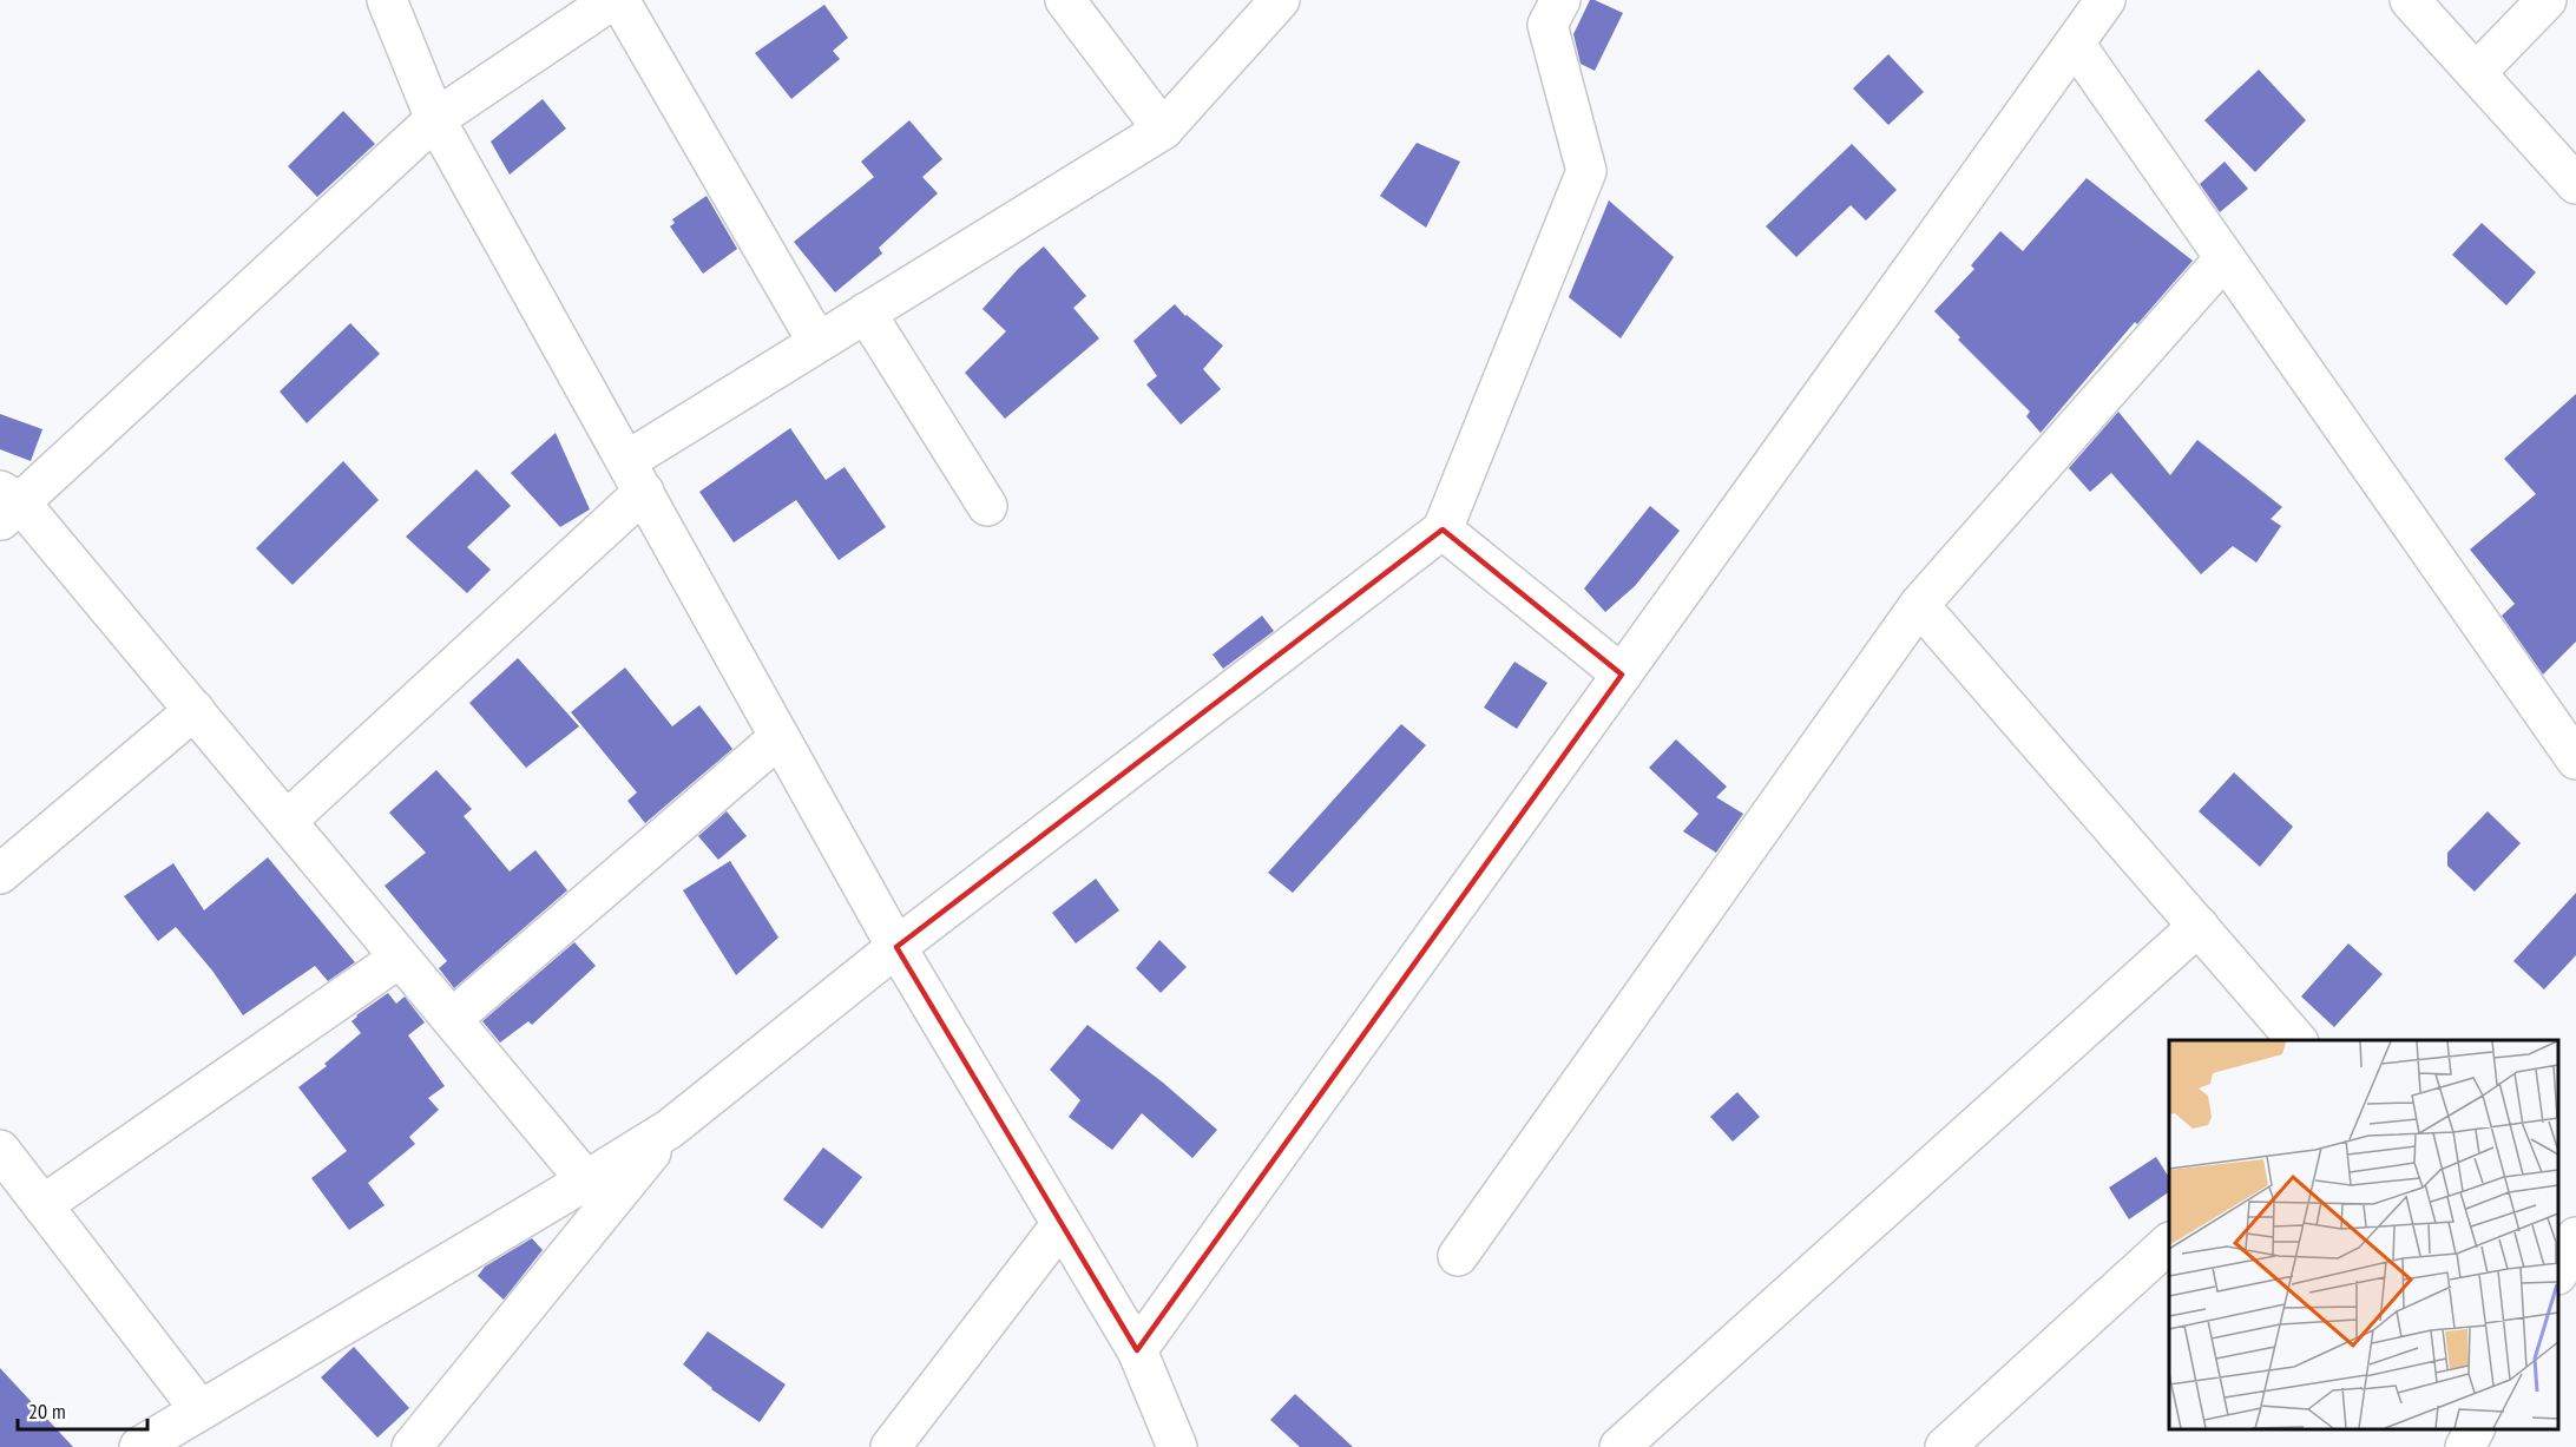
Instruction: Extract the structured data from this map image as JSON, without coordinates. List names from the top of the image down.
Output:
{
  "scale_bar": "20 m"
}
